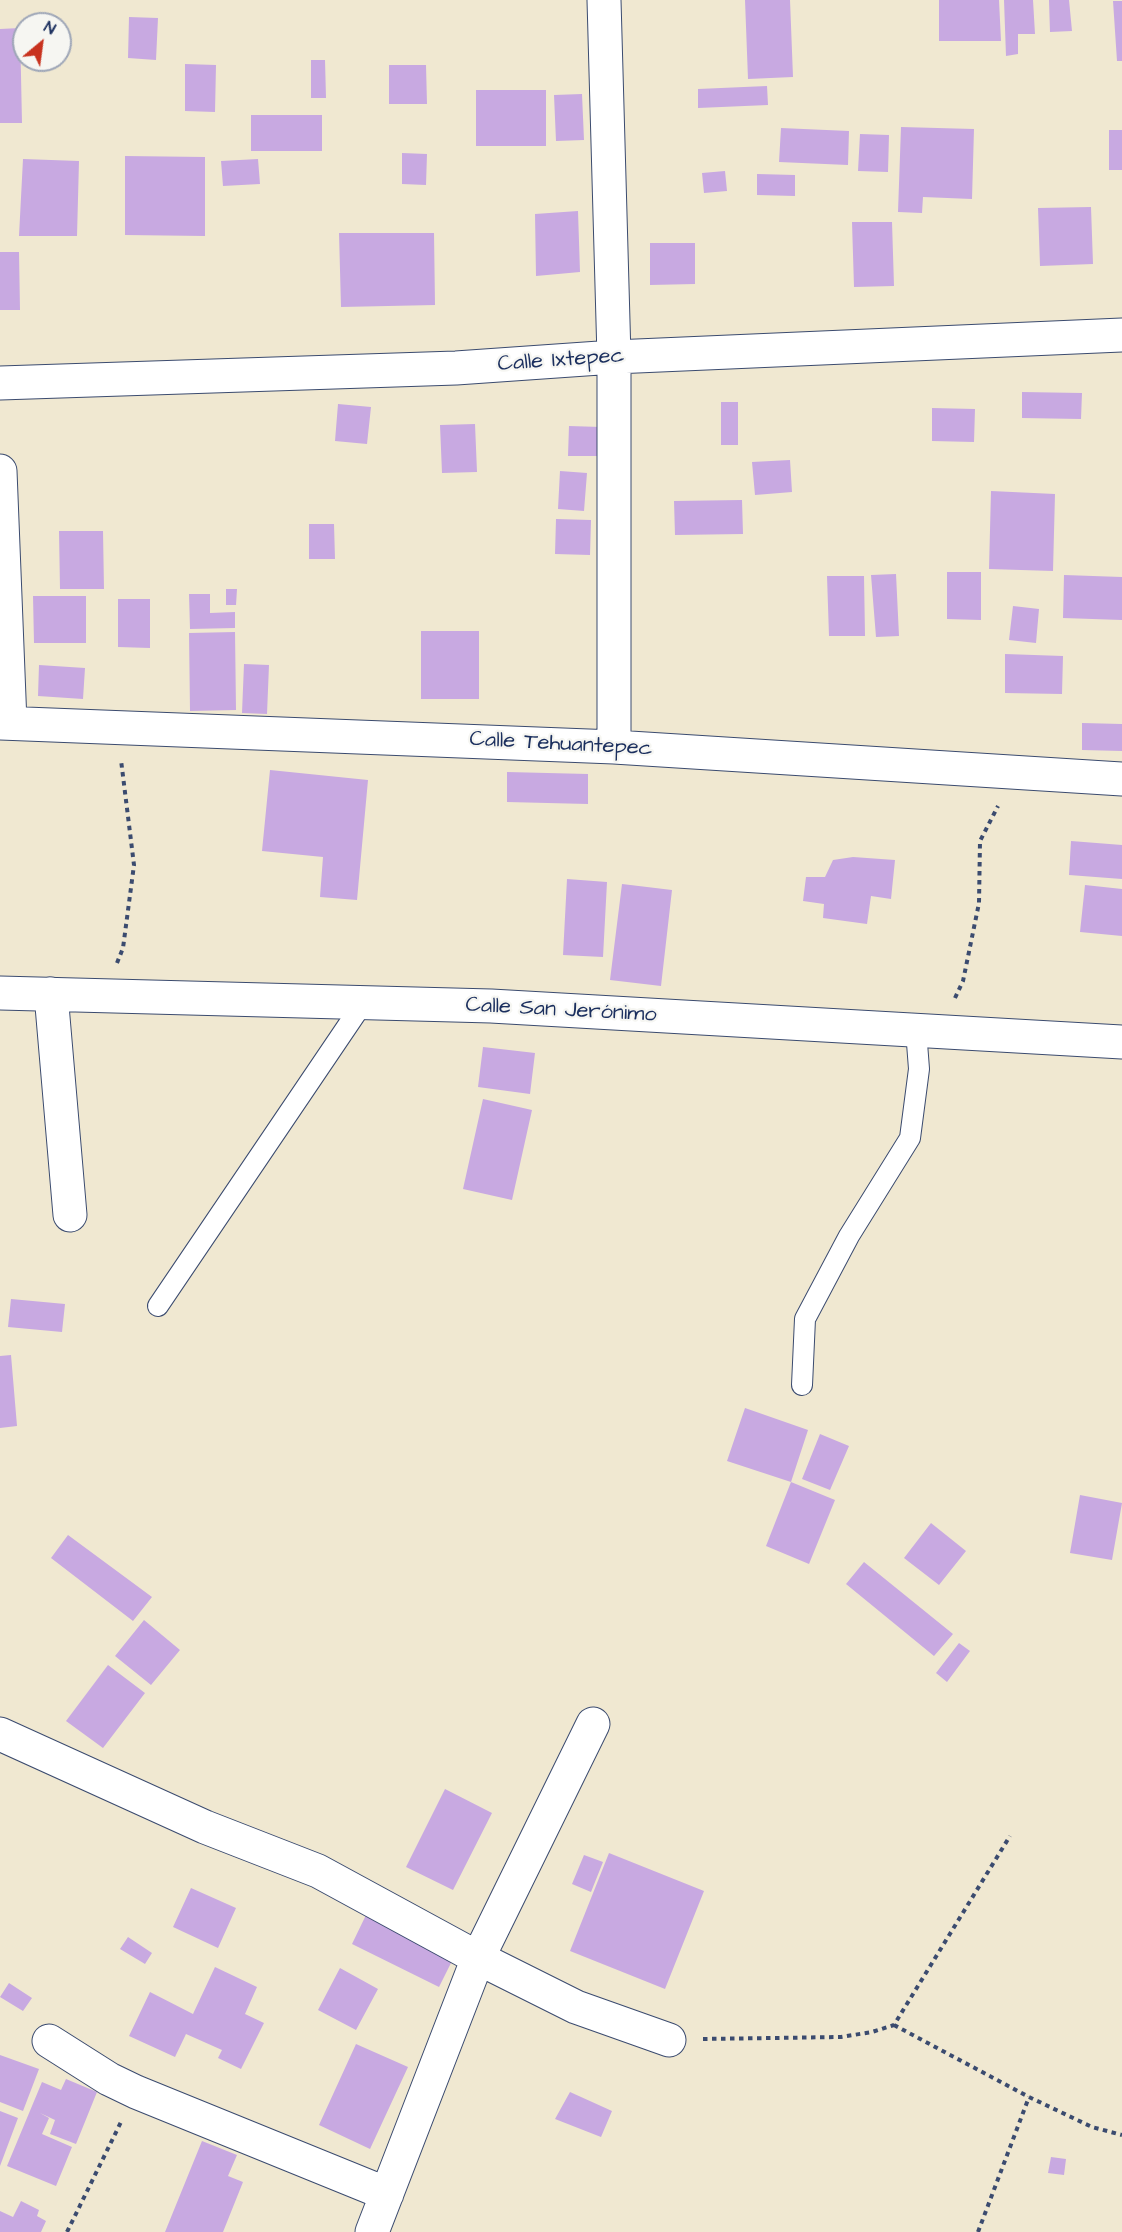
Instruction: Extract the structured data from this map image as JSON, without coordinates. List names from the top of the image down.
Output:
{
  "streets": {
    "street": ["Calle Ixtepec", "Calle Tehuantepec", "Calle San Jerónimo"]
  },
  "north": "top right"
}
